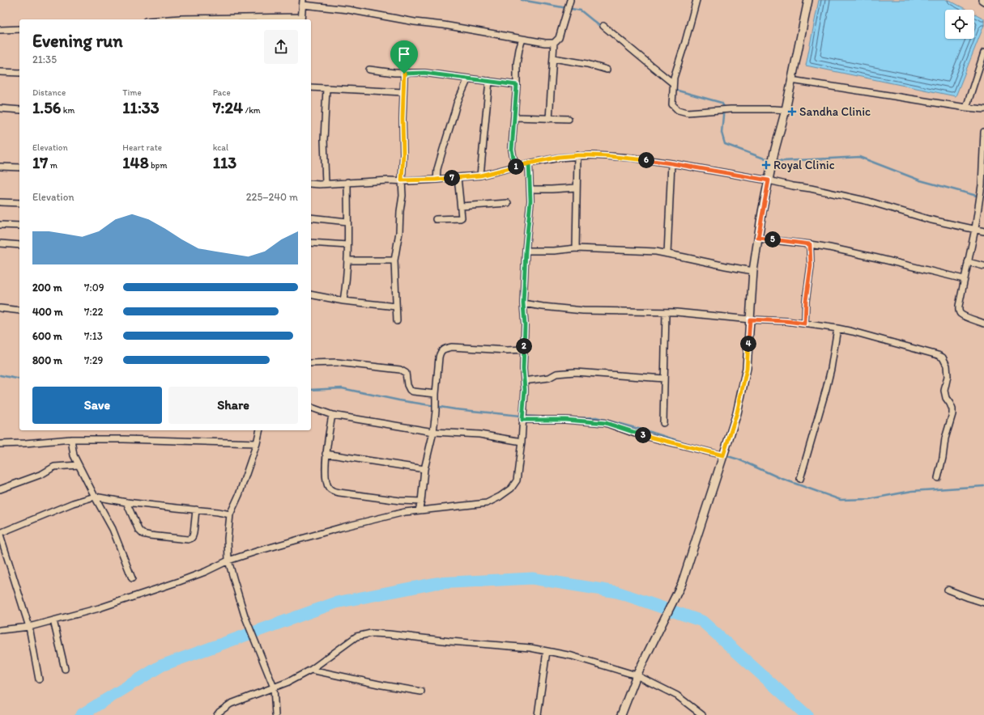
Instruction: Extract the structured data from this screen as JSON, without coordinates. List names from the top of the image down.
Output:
{
  "places": {
    "health": ["Sandha Clinic", "Royal Clinic"]
  },
  "page": {
    "heading": ["Evening run", "21:35"],
    "stats": [
      ["Distance", "1.56 km"],
      ["Time", "11:33"],
      ["Pace", "7:24 /km"],
      ["Elevation", "17 m"],
      ["Heart rate", "148 bpm"],
      ["kcal", "113"]
    ],
    "pins": [
      "6",
      "1",
      "7",
      "5",
      "4",
      "2",
      "3"
    ],
    "chart": ["Elevation", "225–240 m"],
    "list": [
      {
        "name": "200 m",
        "note": "7:09"
      },
      {
        "name": "400 m",
        "note": "7:22"
      },
      {
        "name": "600 m",
        "note": "7:13"
      },
      {
        "name": "800 m",
        "note": "7:29"
      }
    ],
    "buttons": ["Save", "Share"]
  }
}
